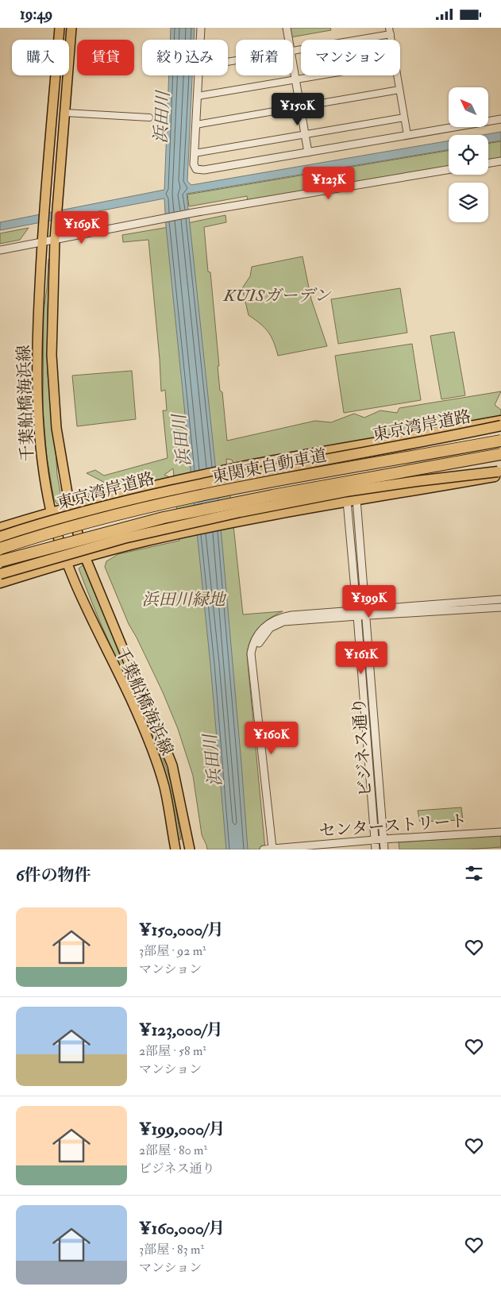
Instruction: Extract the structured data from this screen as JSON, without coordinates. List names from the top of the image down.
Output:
{
  "streets": {
    "highway": ["東京湾岸道路", "東関東自動車道"],
    "main road": ["千葉船橋海浜線"],
    "street": ["ビジネス通り", "センターストリート"]
  },
  "crossings": [
    ["ビジネス通り", "センターストリート"]
  ],
  "water": ["浜田川"],
  "parks": ["KUISガーデン", "浜田川緑地"],
  "north": "top left",
  "page": {
    "status": "19:49",
    "chip": [
      "購入",
      "賃貸",
      "絞り込み",
      "新着",
      "マンション"
    ],
    "price": [
      "¥150K",
      "¥123K",
      "¥169K",
      "¥199K",
      "¥161K",
      "¥160K"
    ],
    "heading": "6件の物件",
    "list": [
      {
        "name": "¥150,000/月",
        "note": "3部屋 · 92 m² · マンション"
      },
      {
        "name": "¥123,000/月",
        "note": "2部屋 · 58 m² · マンション"
      },
      {
        "name": "¥199,000/月",
        "note": "2部屋 · 80 m² · ビジネス通り"
      },
      {
        "name": "¥160,000/月",
        "note": "3部屋 · 83 m² · マンション"
      }
    ]
  }
}
